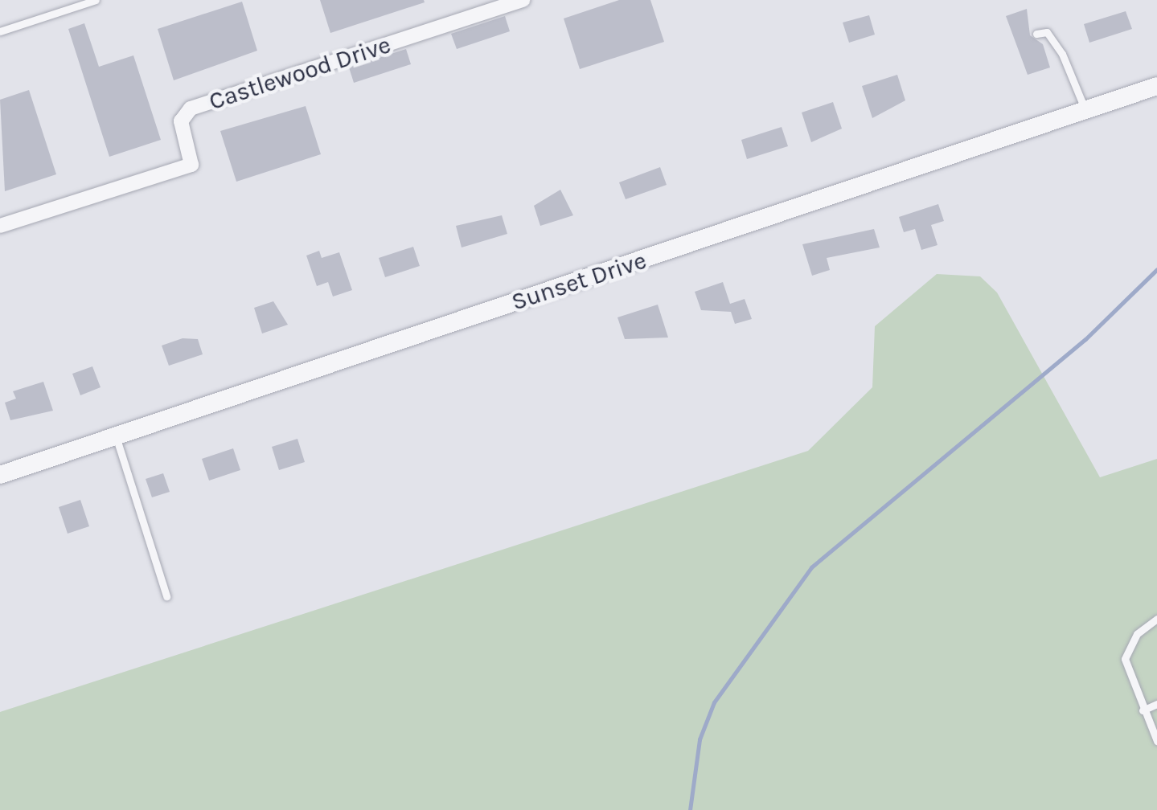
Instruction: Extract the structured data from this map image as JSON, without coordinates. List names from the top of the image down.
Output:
{
  "streets": {
    "street": ["Castlewood Drive", "Sunset Drive"]
  }
}
